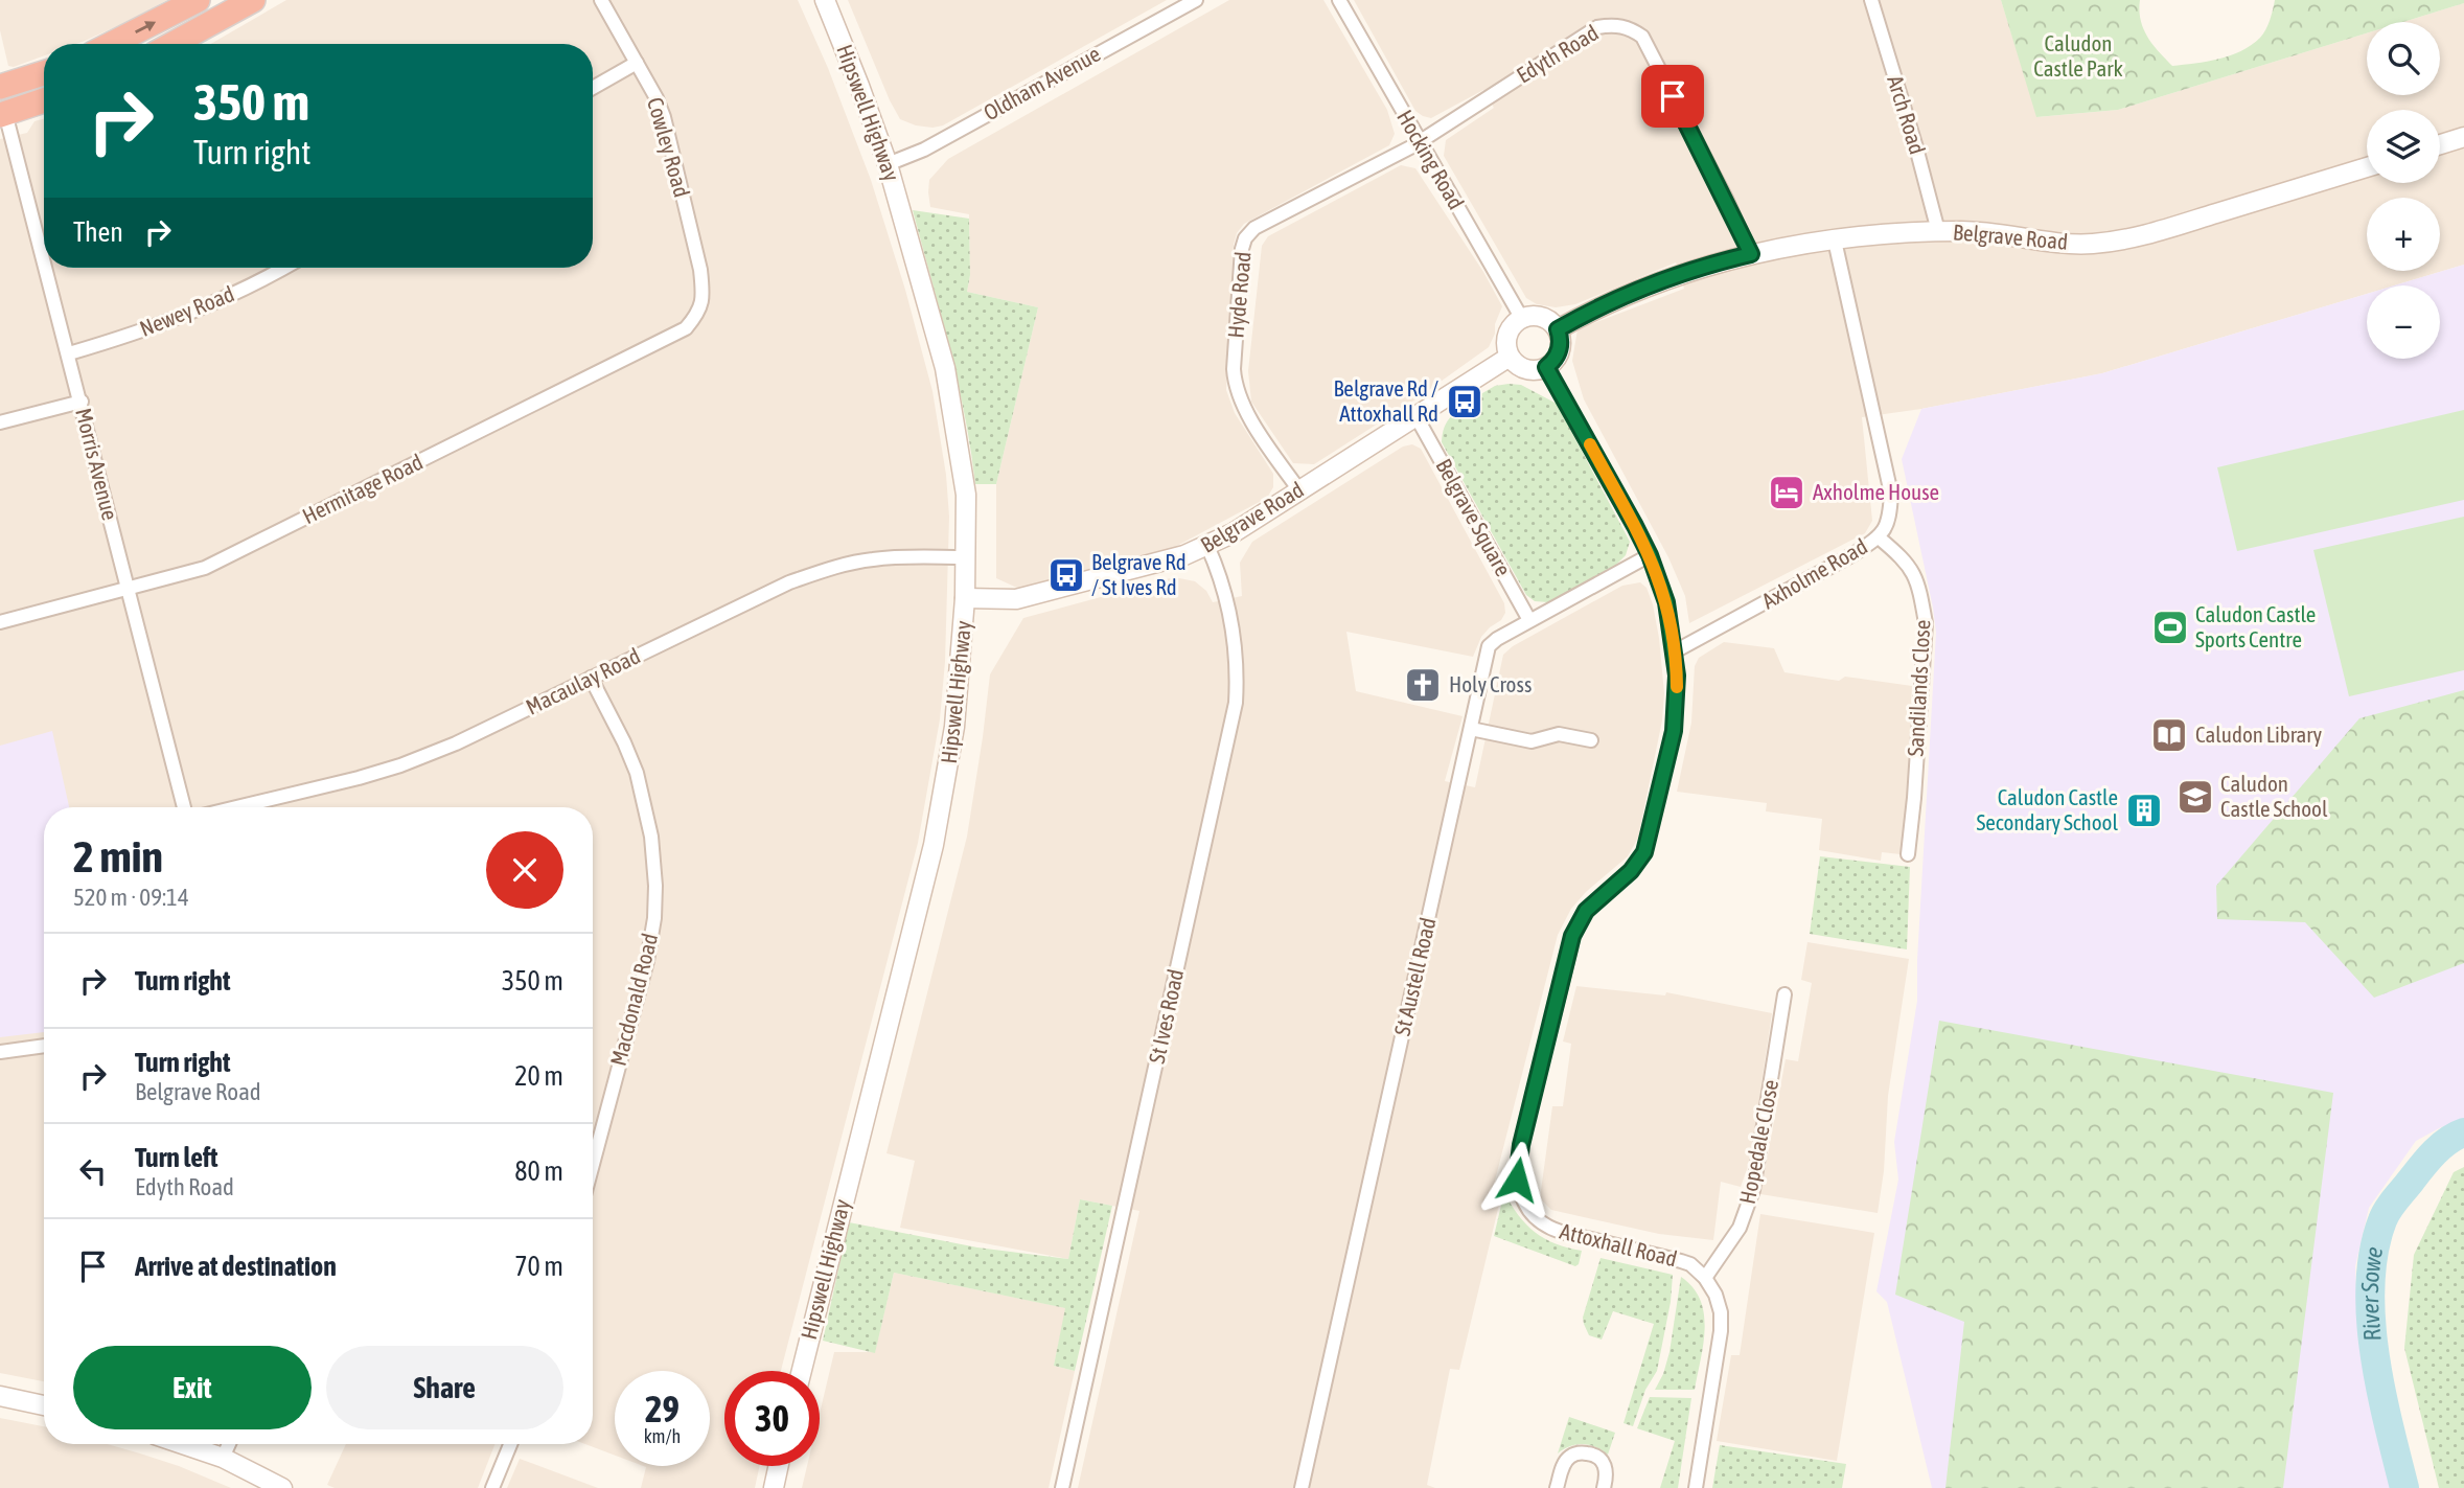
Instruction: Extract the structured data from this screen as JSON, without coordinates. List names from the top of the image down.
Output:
{
  "streets": {
    "street": [
      "Edyth Road",
      "Oldham Avenue",
      "Hipswell Highway",
      "Arch Road",
      "Cowley Road",
      "Hocking Road",
      "Belgrave Road",
      "Hyde Road",
      "Newey Road",
      "Morris Avenue",
      "Hermitage Road",
      "Belgrave Square",
      "Axholme Road",
      "Macaulay Road",
      "Sandilands Close",
      "St Austell Road",
      "Macdonald Road",
      "St Ives Road",
      "Hopedale Close",
      "Attoxhall Road"
    ]
  },
  "crossings": [
    ["Edyth Road", "Hocking Road"],
    ["Edyth Road", "Belgrave Road"],
    ["Edyth Road", "Hyde Road"],
    ["Oldham Avenue", "Hipswell Highway"],
    ["Hipswell Highway", "Belgrave Road"],
    ["Hipswell Highway", "Macaulay Road"],
    ["Arch Road", "Belgrave Road"],
    ["Cowley Road", "Hermitage Road"],
    ["Hocking Road", "Belgrave Road"],
    ["Hocking Road", "Hyde Road"],
    ["Hocking Road", "Attoxhall Road"],
    ["Belgrave Road", "Hyde Road"],
    ["Belgrave Road", "Belgrave Square"],
    ["Belgrave Road", "Axholme Road"],
    ["Belgrave Road", "St Ives Road"],
    ["Belgrave Road", "Attoxhall Road"],
    ["Newey Road", "Morris Avenue"],
    ["Morris Avenue", "Hermitage Road"],
    ["Belgrave Square", "St Austell Road"],
    ["Axholme Road", "Sandilands Close"],
    ["Axholme Road", "Attoxhall Road"],
    ["Macaulay Road", "Macdonald Road"],
    ["St Austell Road", "Attoxhall Road"],
    ["Hopedale Close", "Attoxhall Road"]
  ],
  "water": ["River Sowe"],
  "parks": ["Caludon Castle Park"],
  "places": {
    "bus stop": ["Belgrave Rd / Attoxhall Rd", "Belgrave Rd / St Ives Rd"],
    "hotel": ["Axholme House"],
    "sports": ["Caludon Castle Sports Centre"],
    "church": ["Holy Cross"],
    "library": ["Caludon Library"],
    "school or university": ["Caludon Castle School"],
    "building": ["Caludon Castle Secondary School"]
  },
  "page": {
    "map_buttons": ["+", "−"],
    "turn": ["350 m", "Turn right"],
    "then": "Then",
    "heading": ["2 min", "520 m · 09:14"],
    "list": [
      {
        "name": "Turn right",
        "value": "350 m"
      },
      {
        "name": "Turn right",
        "note": "Belgrave Road",
        "value": "20 m"
      },
      {
        "name": "Turn left",
        "note": "Edyth Road",
        "value": "80 m"
      },
      {
        "name": "Arrive at destination",
        "value": "70 m"
      }
    ],
    "buttons": ["Exit", "Share"],
    "speed": "29 km/h",
    "limit": "30"
  }
}
